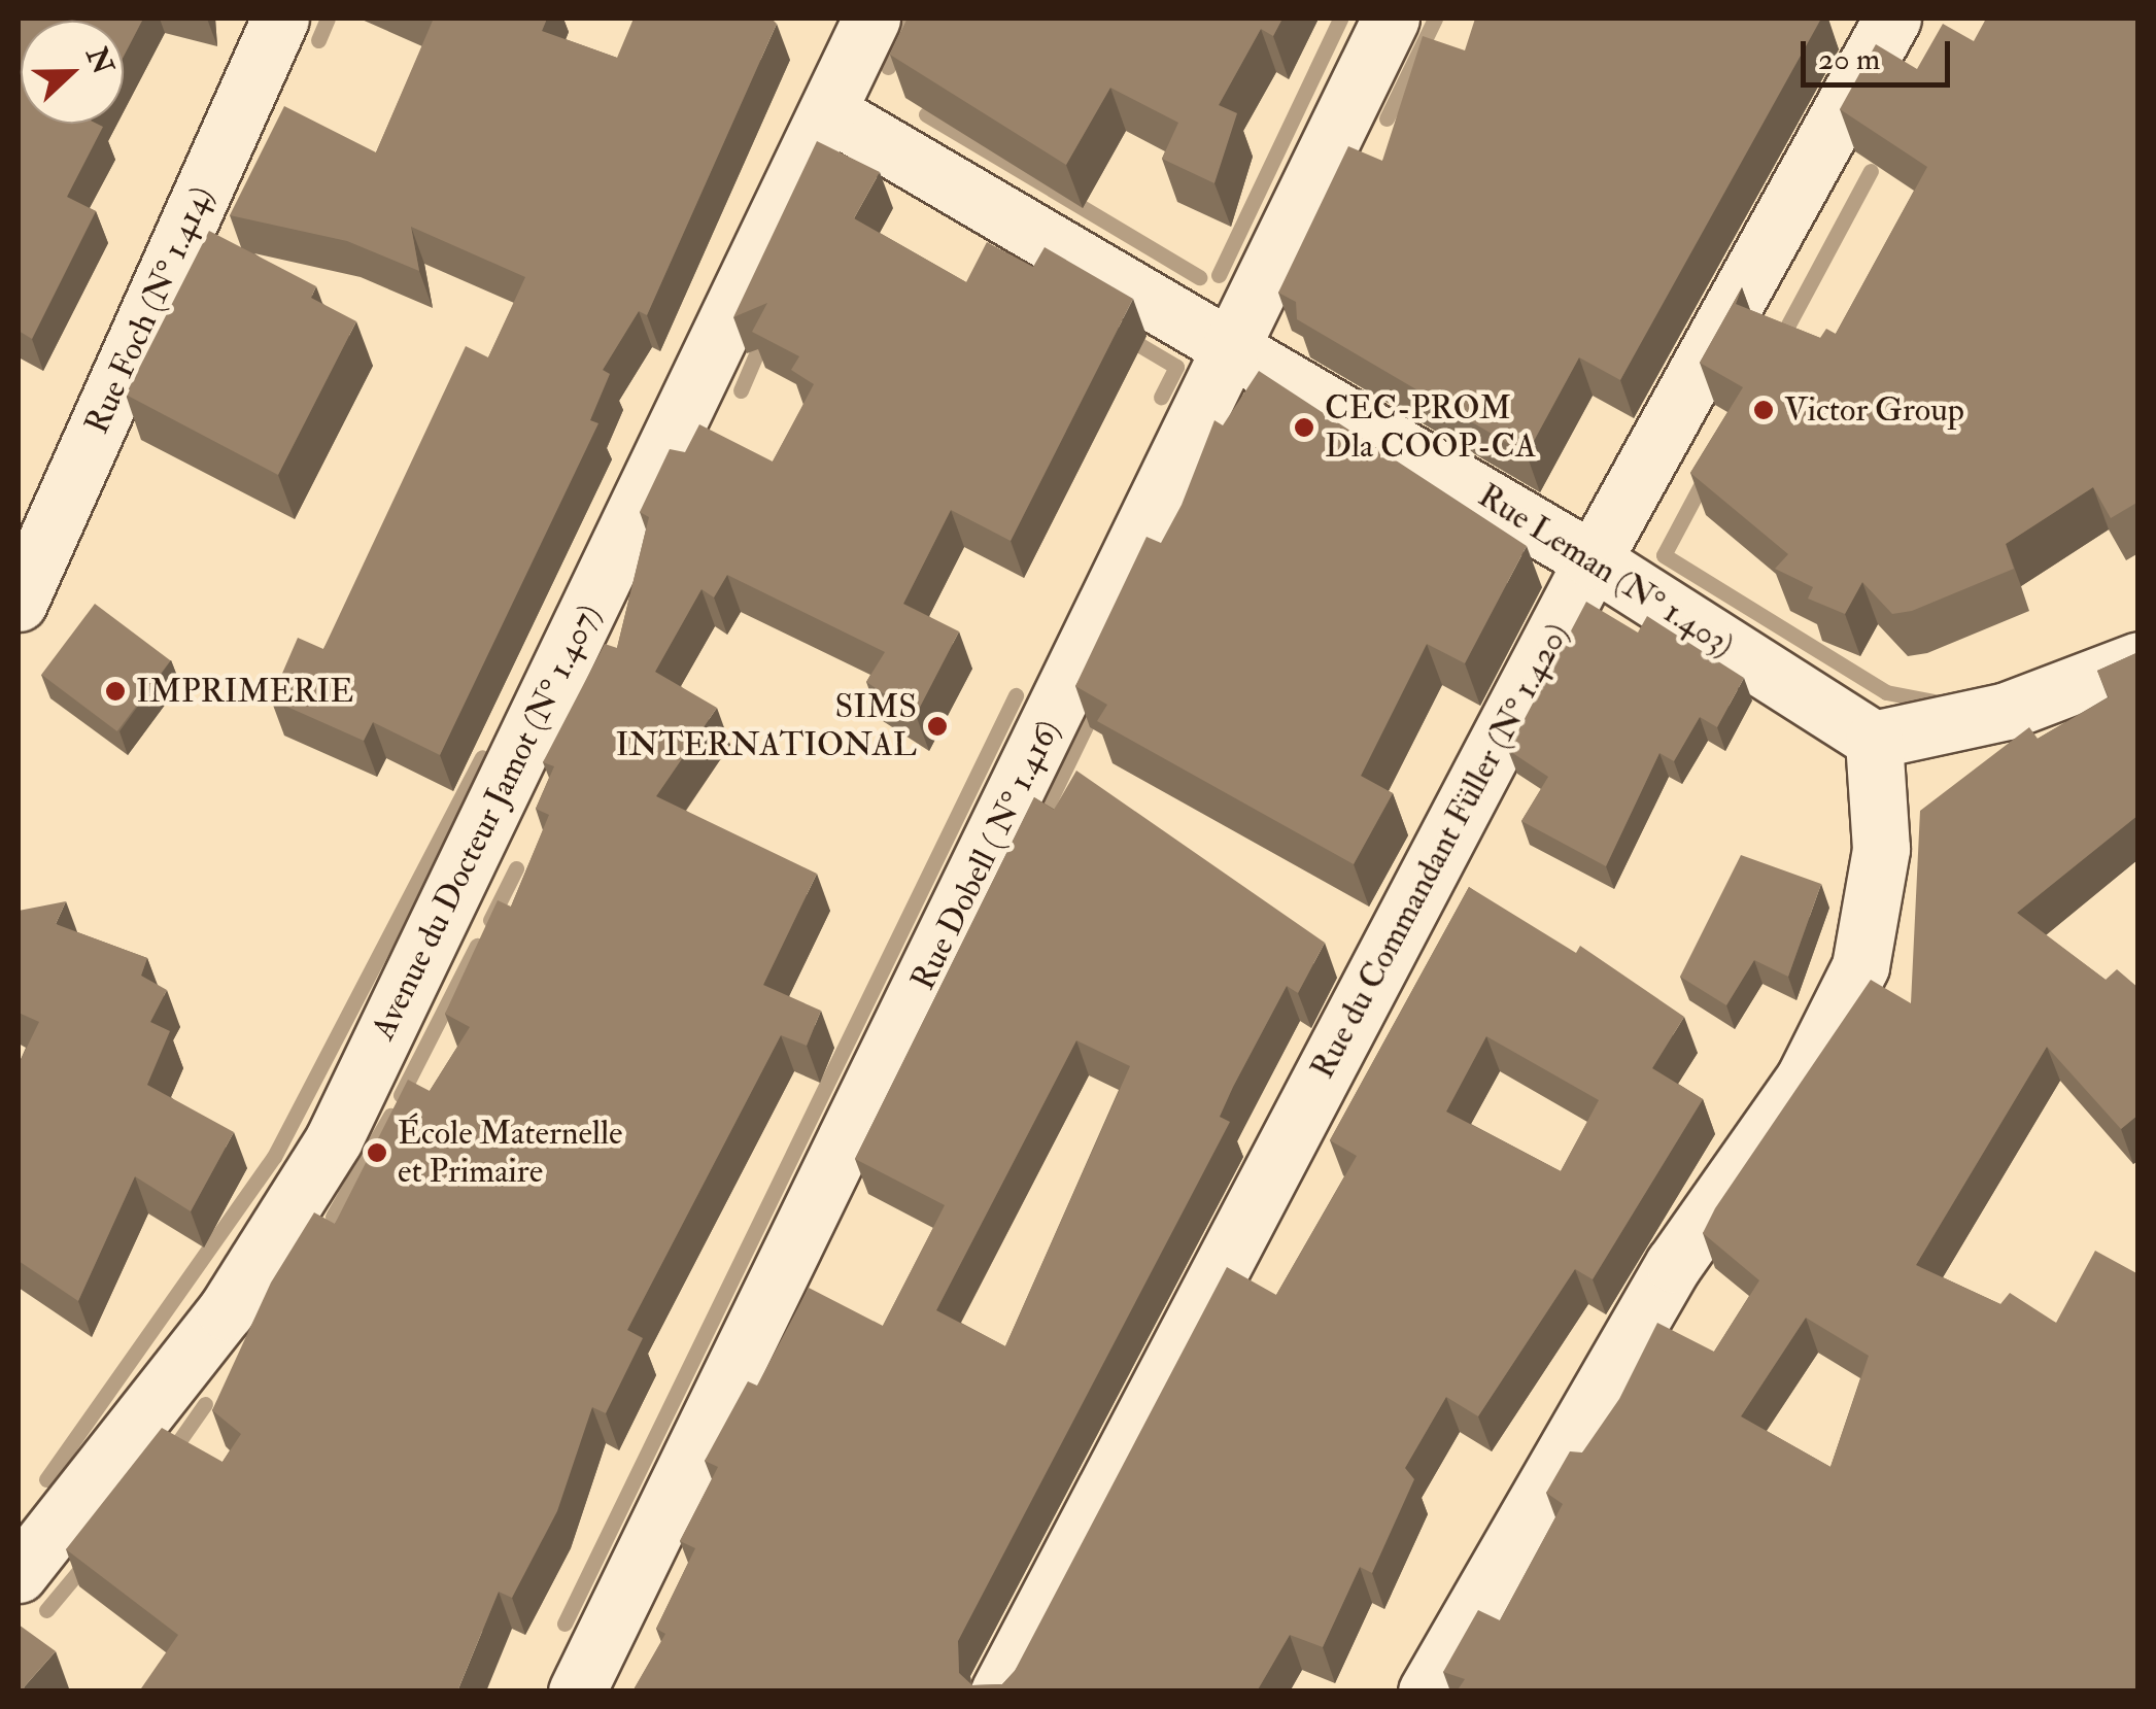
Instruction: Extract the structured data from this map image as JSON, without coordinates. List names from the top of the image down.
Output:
{
  "streets": {
    "street": [
      "Rue Foch (N° 1.414)",
      "Rue Leman (N° 1.403)",
      "Avenue du Docteur Jamot (N° 1.407)",
      "Rue du Commandant Füller (N° 1.420)",
      "Rue Dobell ( N° 1.416)"
    ]
  },
  "crossings": [
    ["Rue Leman (N° 1.403)", "Avenue du Docteur Jamot (N° 1.407)"],
    ["Rue Leman (N° 1.403)", "Rue du Commandant Füller (N° 1.420)"],
    ["Rue Leman (N° 1.403)", "Rue Dobell ( N° 1.416)"]
  ],
  "places": [
    "Victor Group",
    "CEC-PROM Dla COOP-CA",
    "IMPRIMERIE",
    "SIMS INTERNATIONAL",
    "École Maternelle et Primaire"
  ],
  "scale_bar": "20 m",
  "north": "right"
}
